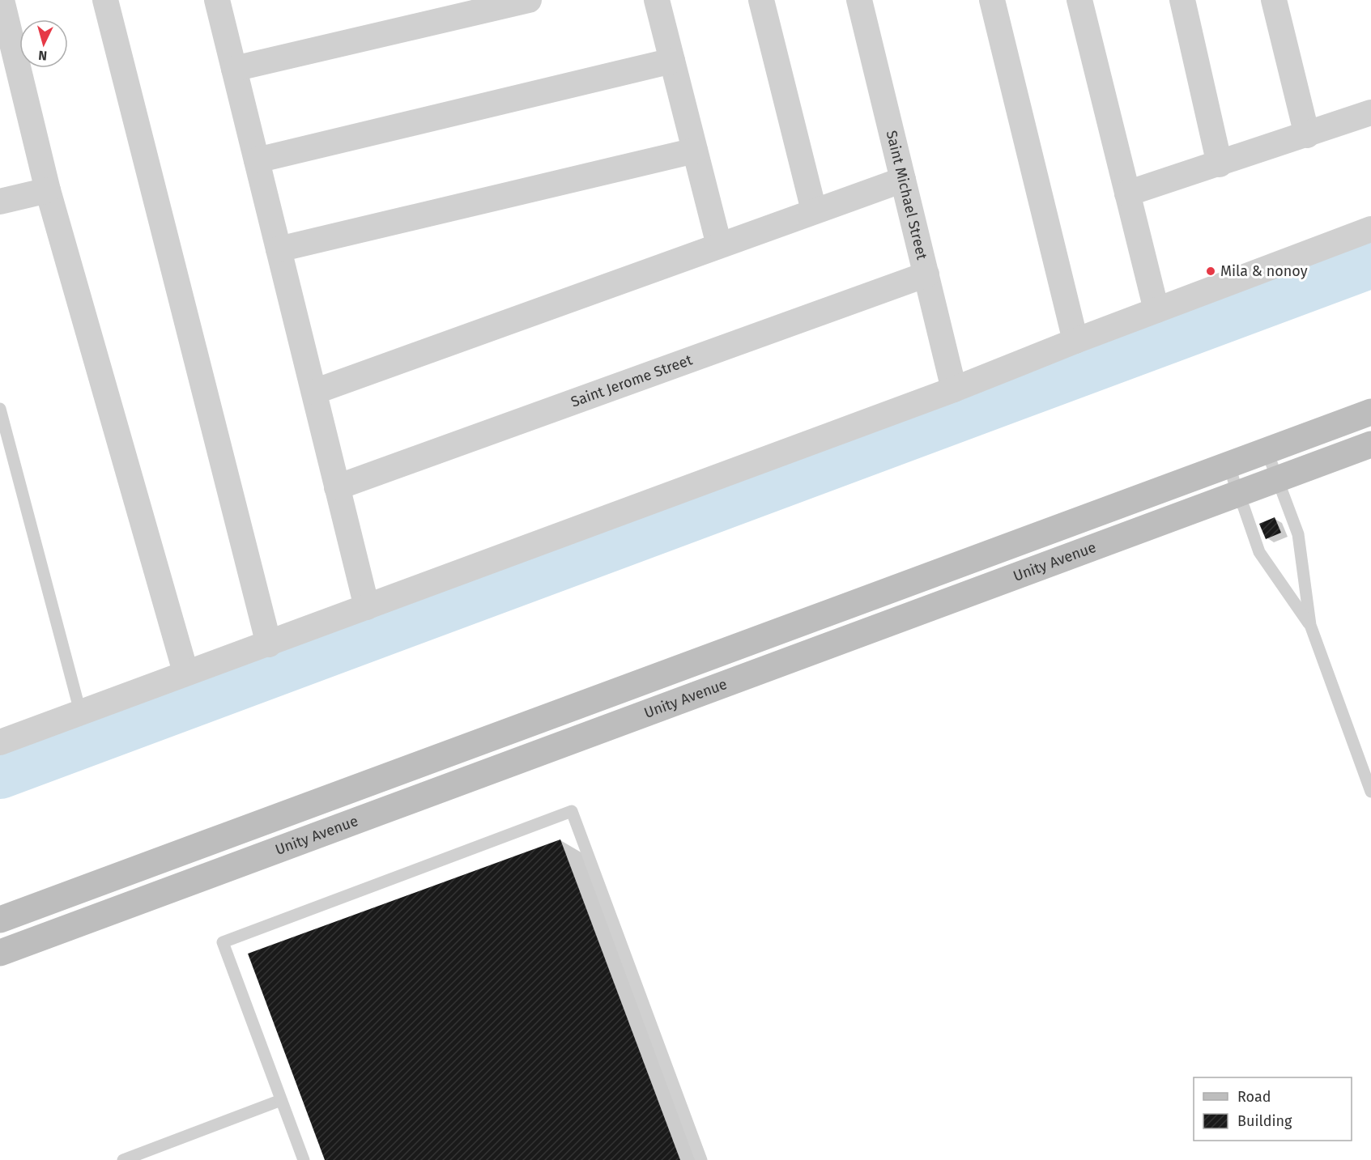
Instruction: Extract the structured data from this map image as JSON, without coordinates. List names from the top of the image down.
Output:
{
  "streets": {
    "street": ["Saint Michael Street", "Saint Jerome Street", "Unity Avenue"]
  },
  "crossings": [
    ["Saint Michael Street", "Saint Jerome Street"]
  ],
  "places": ["Mila & nonoy"],
  "legend": ["Road", "Building"],
  "north": "bottom"
}
